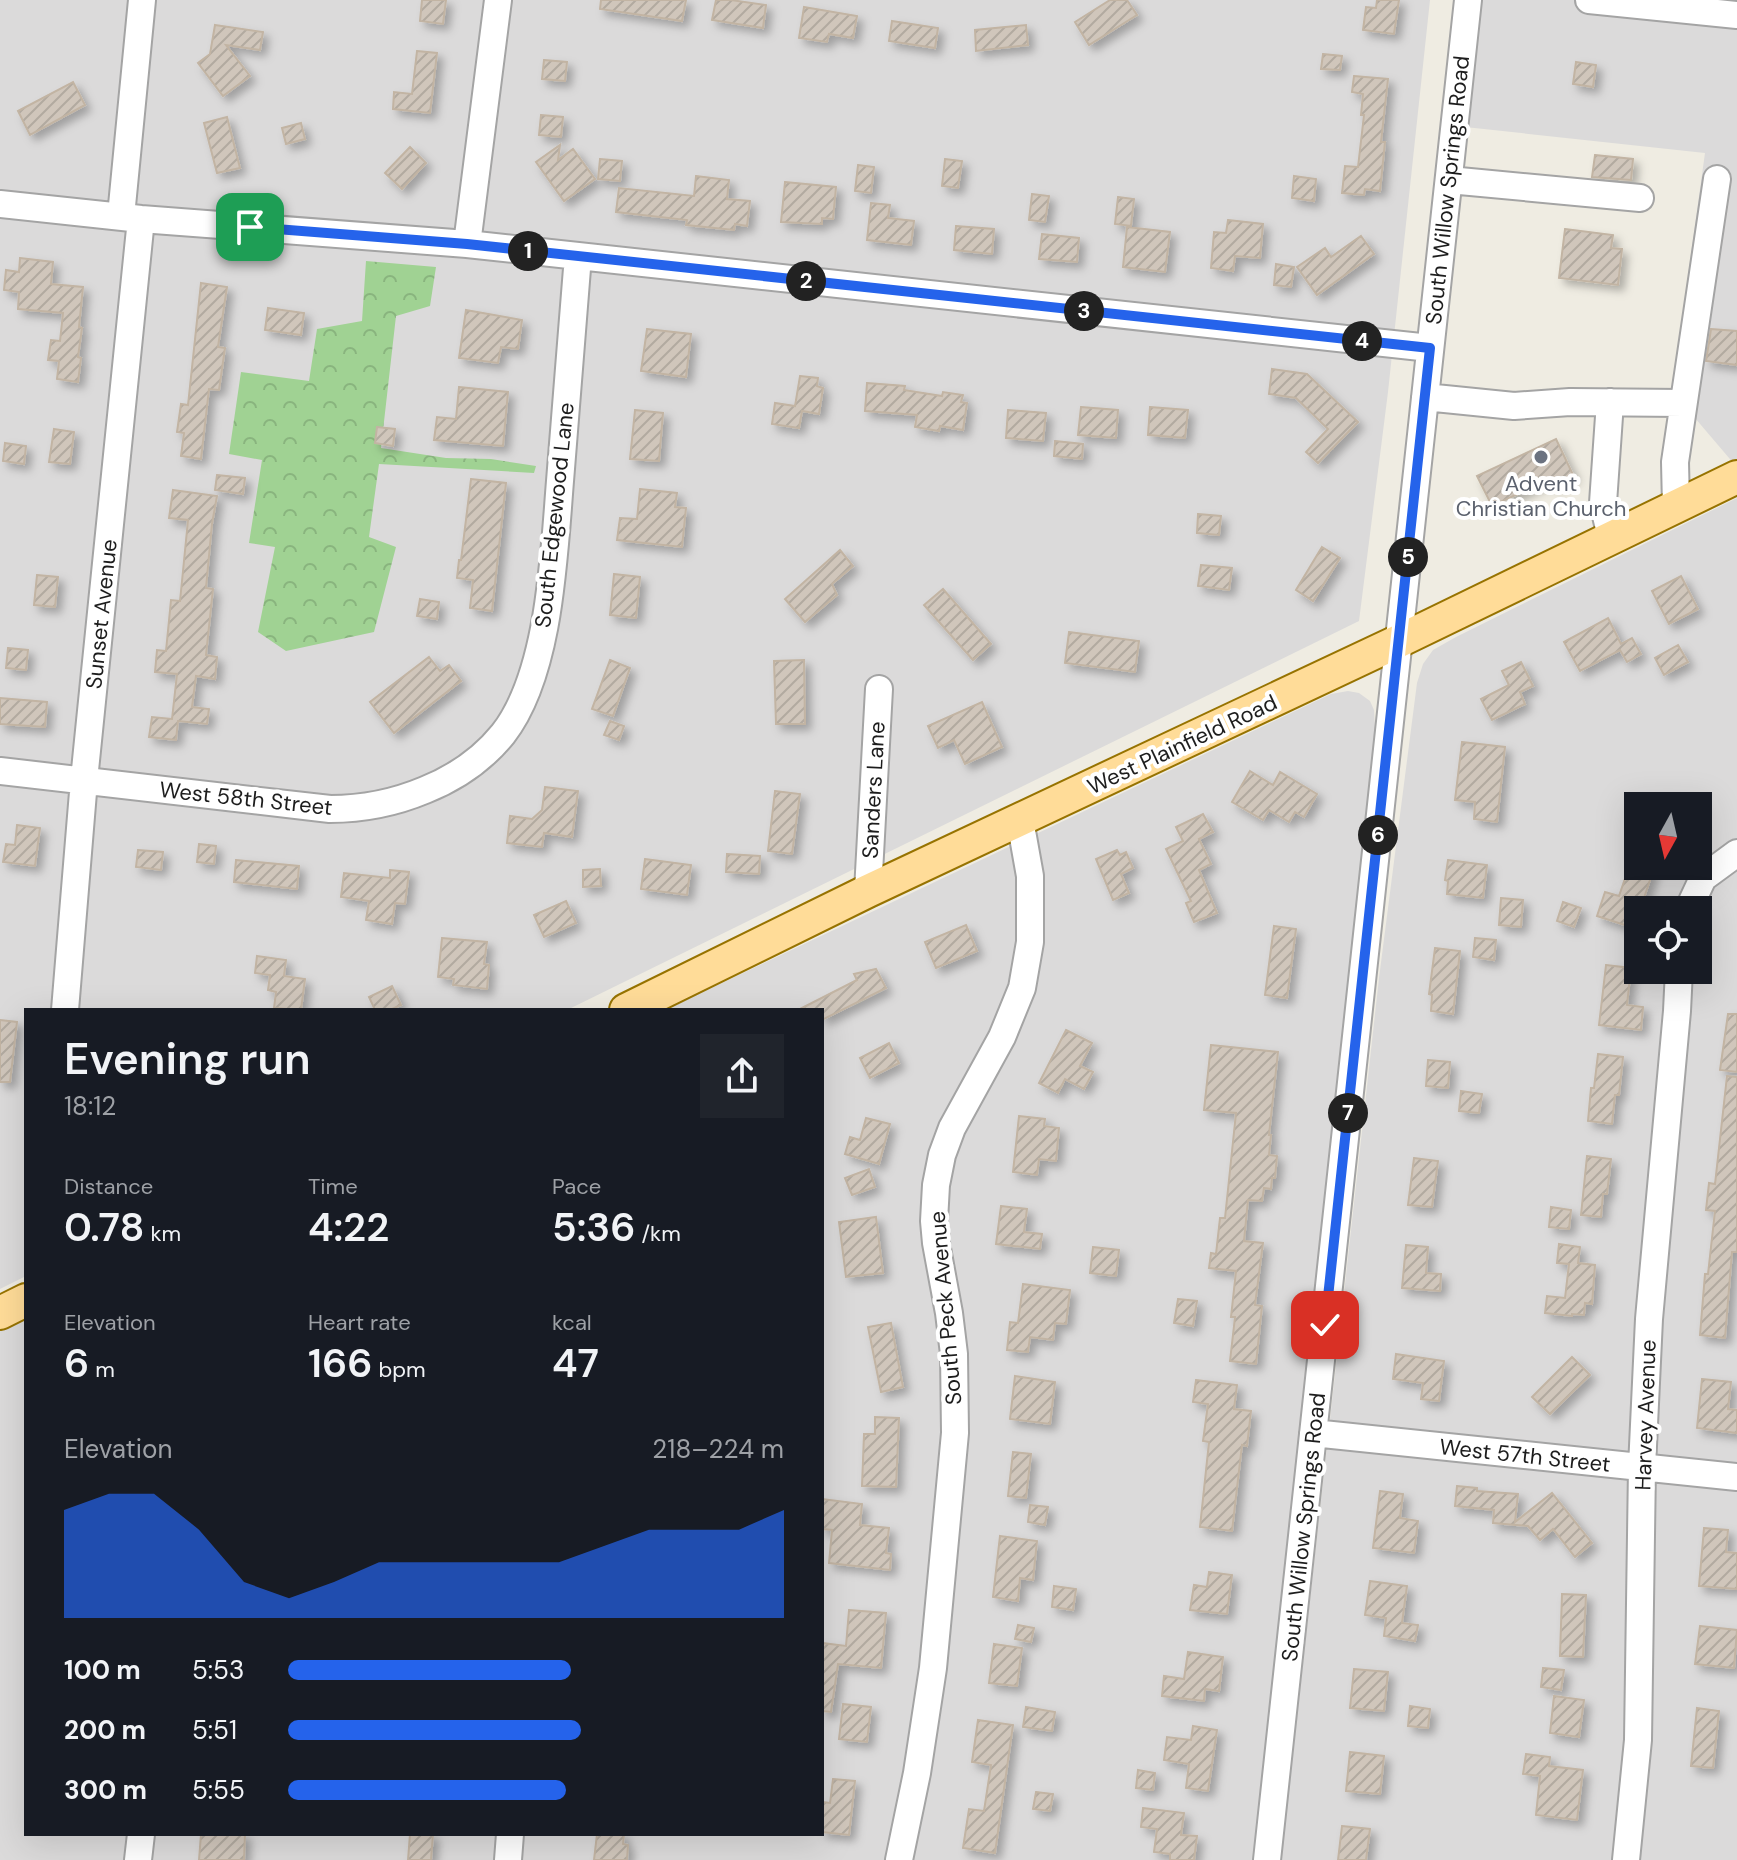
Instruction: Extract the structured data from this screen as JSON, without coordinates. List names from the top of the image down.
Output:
{
  "streets": {
    "main road": ["West Plainfield Road"],
    "street": [
      "South Willow Springs Road",
      "South Edgewood Lane",
      "Sunset Avenue",
      "Sanders Lane",
      "West 58th Street",
      "South Peck Avenue",
      "Harvey Avenue",
      "West 57th Street"
    ]
  },
  "crossings": [
    ["South Willow Springs Road", "West Plainfield Road"],
    ["South Willow Springs Road", "West 57th Street"],
    ["South Edgewood Lane", "West 58th Street"],
    ["Sunset Avenue", "West 58th Street"],
    ["West Plainfield Road", "Sanders Lane"],
    ["West Plainfield Road", "South Peck Avenue"],
    ["Harvey Avenue", "West 57th Street"]
  ],
  "places": ["Advent Christian Church"],
  "north": "bottom",
  "page": {
    "pins": [
      "1",
      "2",
      "3",
      "4",
      "5",
      "6",
      "7"
    ],
    "heading": ["Evening run", "18:12"],
    "stats": [
      ["Distance", "0.78 km"],
      ["Time", "4:22"],
      ["Pace", "5:36 /km"],
      ["Elevation", "6 m"],
      ["Heart rate", "166 bpm"],
      ["kcal", "47"]
    ],
    "chart": ["Elevation", "218–224 m"],
    "list": [
      {
        "name": "100 m",
        "note": "5:53"
      },
      {
        "name": "200 m",
        "note": "5:51"
      },
      {
        "name": "300 m",
        "note": "5:55"
      }
    ]
  }
}
